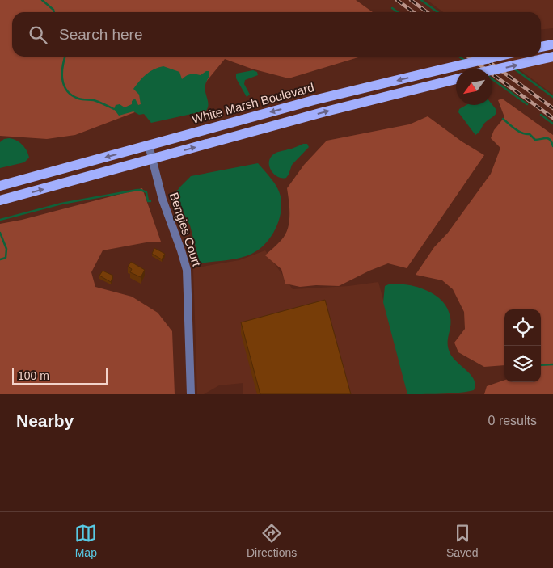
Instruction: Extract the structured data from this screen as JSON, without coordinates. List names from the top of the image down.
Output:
{
  "streets": {
    "main road": ["White Marsh Boulevard"],
    "street": ["Bengies Court"]
  },
  "crossings": [
    ["White Marsh Boulevard", "Bengies Court"]
  ],
  "scale_bar": "100 m",
  "north": "bottom left",
  "page": {
    "search": "Search here",
    "scale": "100 m",
    "heading": ["Nearby", "0 results"],
    "nav": ["Map", "Directions", "Saved"]
  }
}
